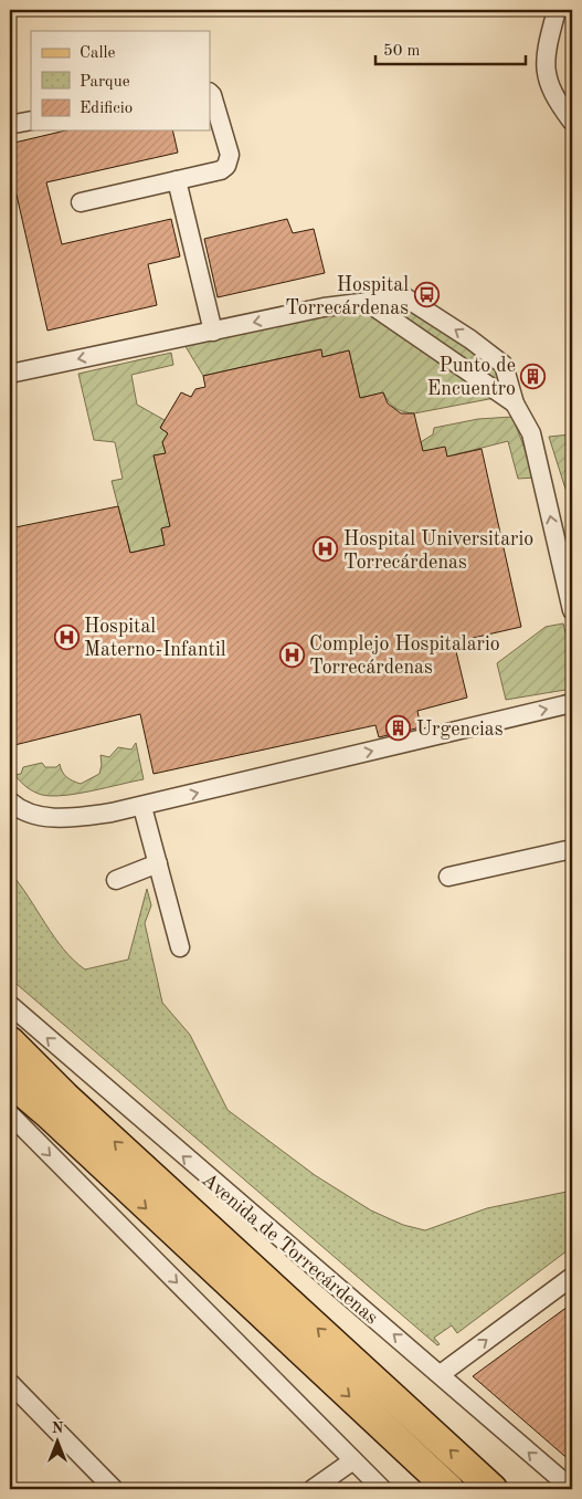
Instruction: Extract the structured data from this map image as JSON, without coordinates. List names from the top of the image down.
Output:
{
  "streets": {
    "main road": ["Avenida de Torrecárdenas"]
  },
  "places": {
    "bus stop": ["Hospital Torrecárdenas"],
    "building": ["Punto de Encuentro", "Urgencias"],
    "hospital": ["Hospital Universitario Torrecárdenas", "Hospital Materno-Infantil", "Complejo Hospitalario Torrecárdenas"]
  },
  "legend": ["Calle", "Parque", "Edificio"],
  "scale_bar": "50 m",
  "north": "top"
}
